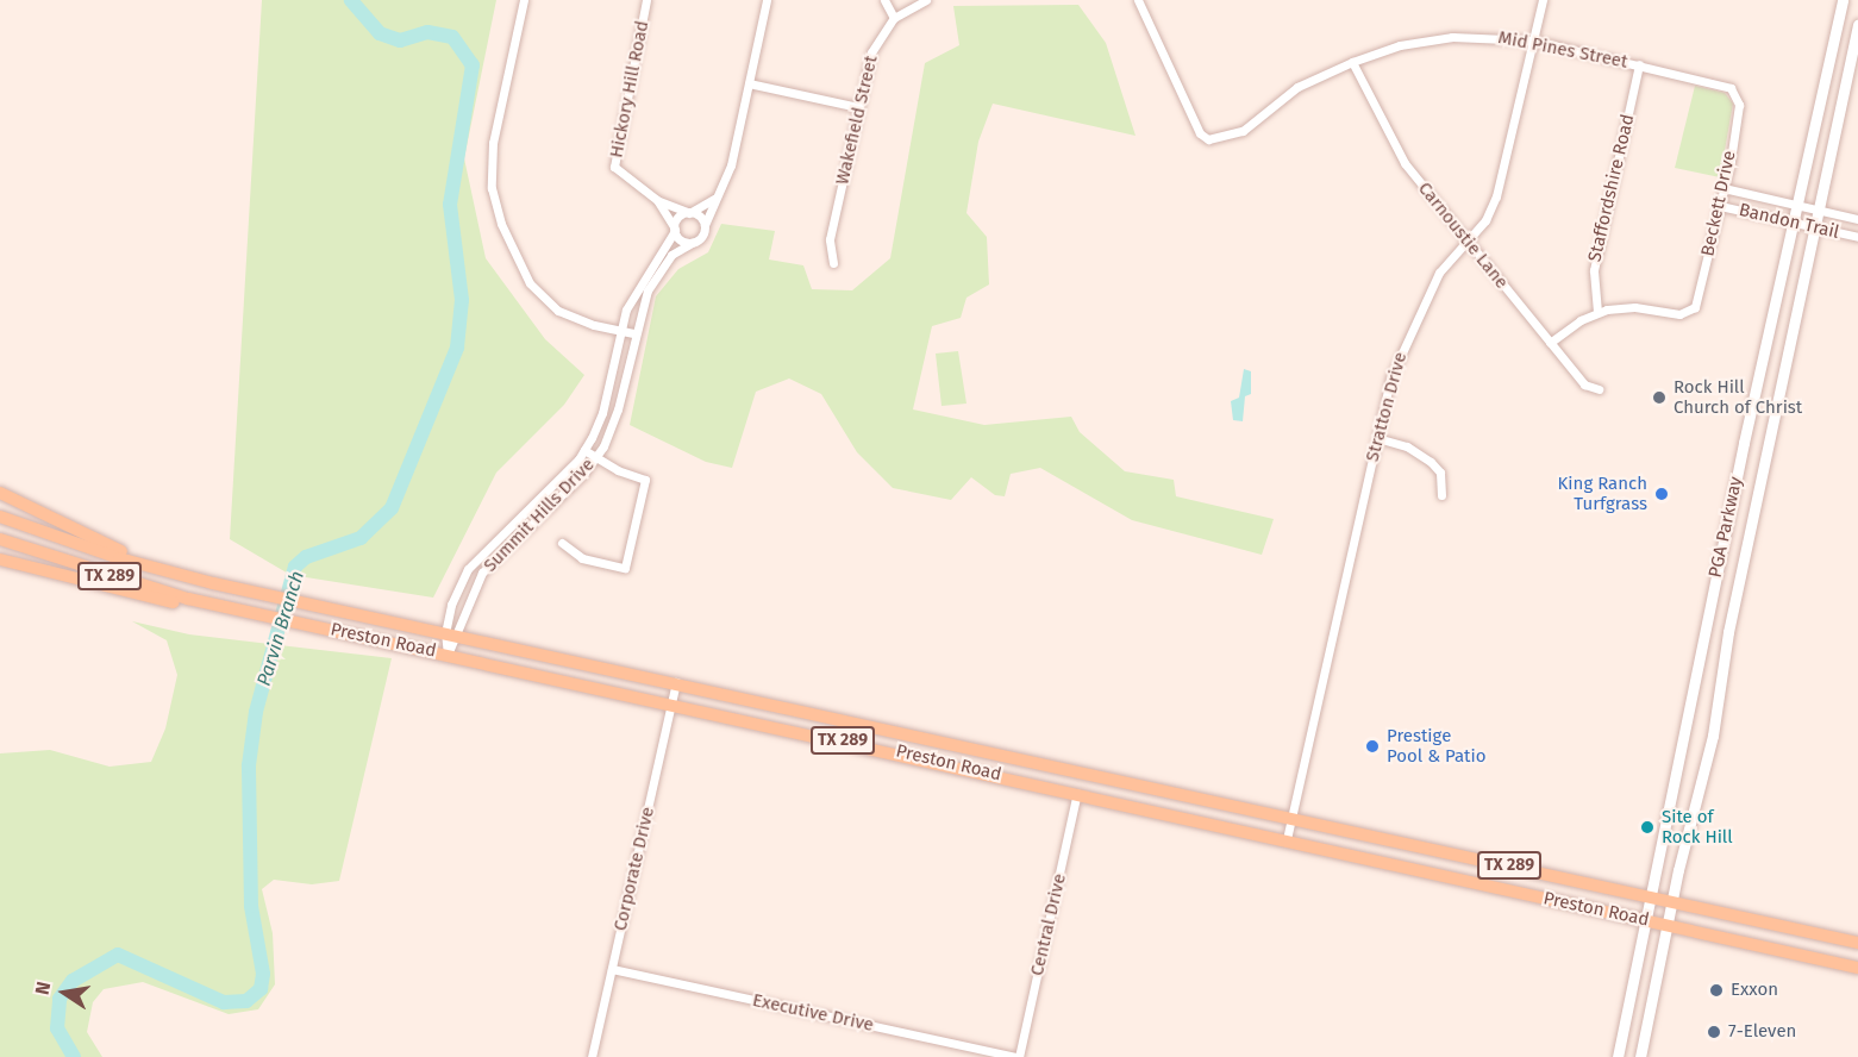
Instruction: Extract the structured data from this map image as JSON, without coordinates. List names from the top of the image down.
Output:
{
  "streets": {
    "main road": ["PGA Parkway", "TX 289", "Preston Road"],
    "street": [
      "Mid Pines Street",
      "Hickory Hill Road",
      "Wakefield Street",
      "Staffordshire Road",
      "Beckett Drive",
      "Bandon Trail",
      "Carnoustie Lane",
      "Stratton Drive",
      "Summit Hills Drive",
      "Corporate Drive",
      "Central Drive",
      "Executive Drive"
    ]
  },
  "crossings": [
    ["Mid Pines Street", "Staffordshire Road"],
    ["Mid Pines Street", "Beckett Drive"],
    ["Mid Pines Street", "Carnoustie Lane"],
    ["Mid Pines Street", "Stratton Drive"],
    ["Hickory Hill Road", "Summit Hills Drive"],
    ["Staffordshire Road", "Beckett Drive"],
    ["Beckett Drive", "Bandon Trail"],
    ["Bandon Trail", "PGA Parkway"],
    ["Carnoustie Lane", "Stratton Drive"],
    ["Stratton Drive", "Preston Road"],
    ["Summit Hills Drive", "Preston Road"],
    ["PGA Parkway", "Preston Road"],
    ["Preston Road", "Corporate Drive"],
    ["Preston Road", "Central Drive"],
    ["Corporate Drive", "Executive Drive"],
    ["Central Drive", "Executive Drive"]
  ],
  "water": ["Parvin Branch"],
  "places": [
    "Rock Hill Church of Christ",
    "King Ranch Turfgrass",
    "Prestige Pool & Patio",
    "Site of Rock Hill",
    "Exxon",
    "7-Eleven"
  ],
  "north": "left"
}
